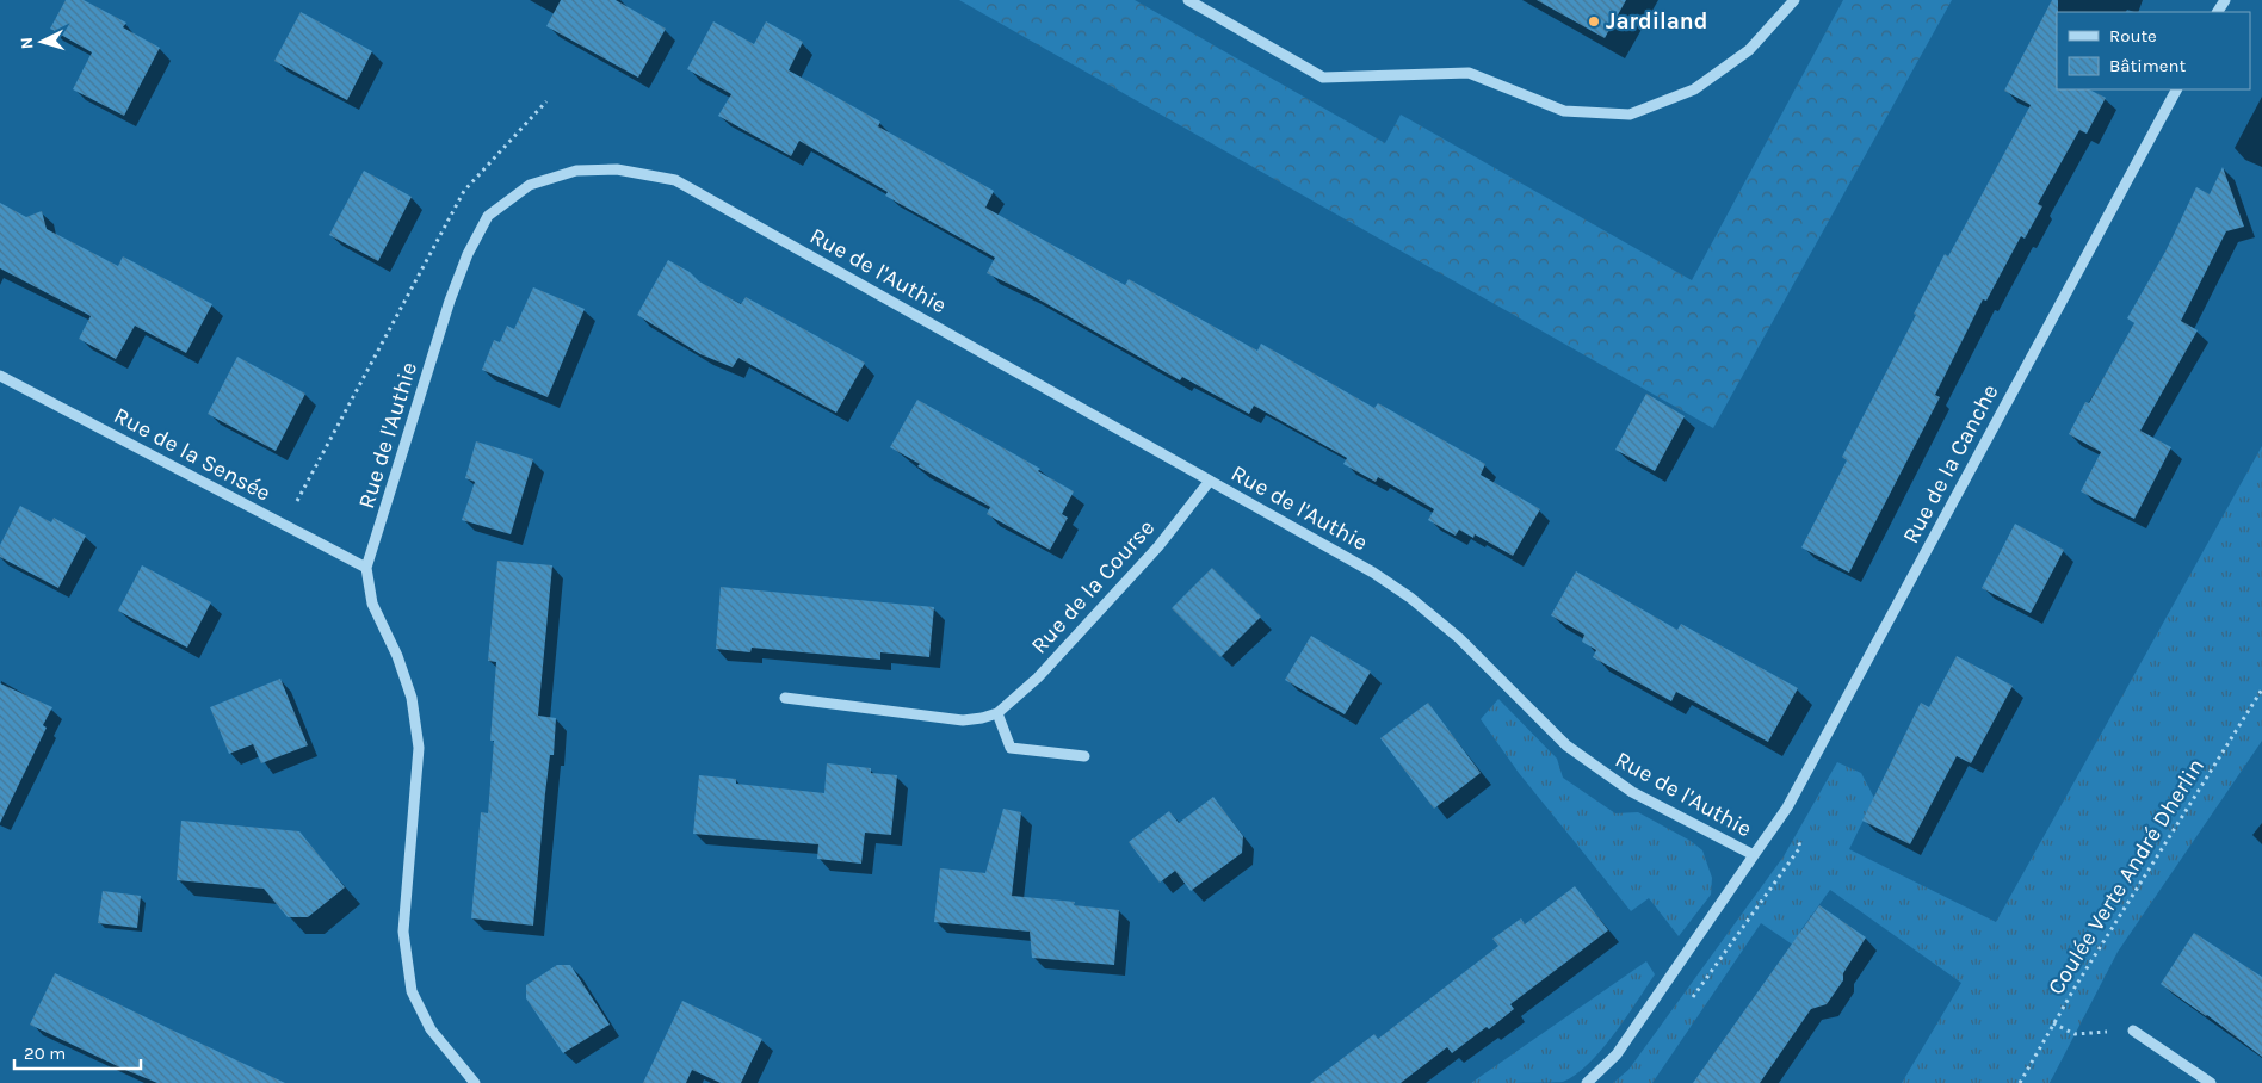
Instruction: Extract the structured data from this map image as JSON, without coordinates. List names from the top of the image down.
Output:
{
  "streets": {
    "street": [
      "Rue de l'Authie",
      "Rue de la Sensée",
      "Rue de la Canche",
      "Rue de la Course"
    ],
    "path": ["Coulée Verte André Dherlin"]
  },
  "crossings": [
    ["Rue de l'Authie", "Rue de la Sensée"],
    ["Rue de l'Authie", "Rue de la Canche"],
    ["Rue de l'Authie", "Rue de la Course"]
  ],
  "places": ["Jardiland"],
  "legend": ["Route", "Bâtiment"],
  "scale_bar": "20 m",
  "north": "left"
}
